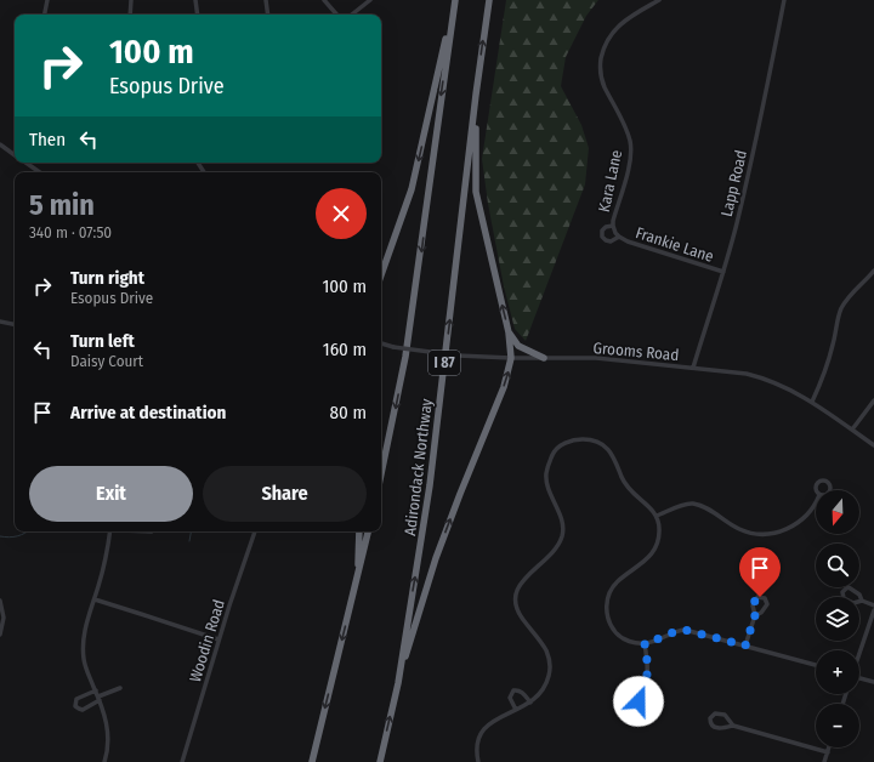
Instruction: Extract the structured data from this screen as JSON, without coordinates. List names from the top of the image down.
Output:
{
  "streets": {
    "highway": ["I 87", "Adirondack Northway"],
    "street": [
      "Kara Lane",
      "Lapp Road",
      "Frankie Lane",
      "Grooms Road",
      "Woodin Road"
    ]
  },
  "crossings": [
    ["Kara Lane", "Frankie Lane"],
    ["Lapp Road", "Frankie Lane"],
    ["Lapp Road", "Grooms Road"]
  ],
  "north": "bottom",
  "page": {
    "turn": ["100 m", "Esopus Drive"],
    "then": "Then",
    "heading": ["5 min", "340 m · 07:50"],
    "list": [
      {
        "name": "Turn right",
        "note": "Esopus Drive",
        "value": "100 m"
      },
      {
        "name": "Turn left",
        "note": "Daisy Court",
        "value": "160 m"
      },
      {
        "name": "Arrive at destination",
        "value": "80 m"
      }
    ],
    "buttons": ["Exit", "Share"],
    "map_buttons": ["+", "−"]
  }
}
